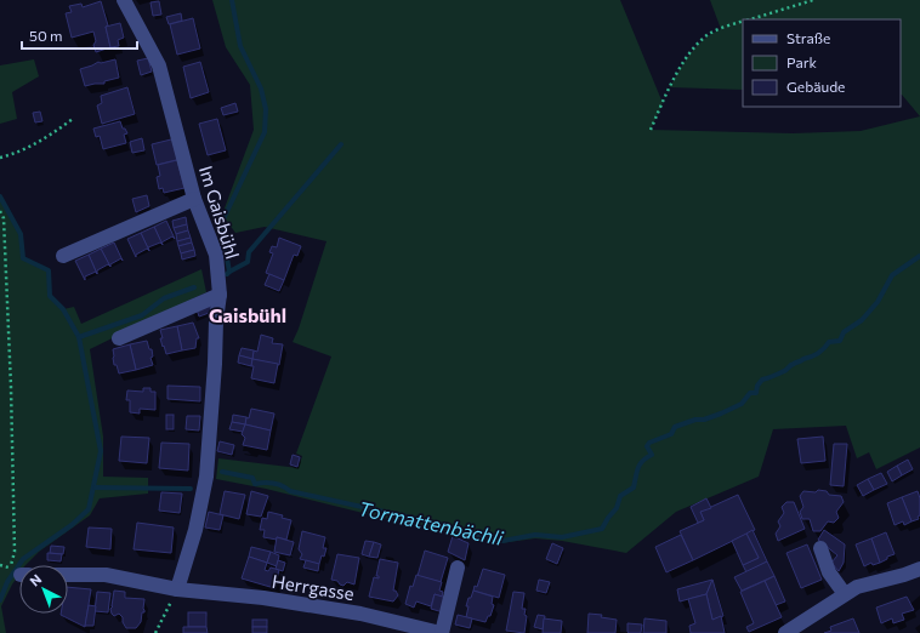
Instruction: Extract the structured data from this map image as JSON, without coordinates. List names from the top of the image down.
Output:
{
  "streets": {
    "street": ["Im Gaisbühl", "Herrgasse"]
  },
  "crossings": [
    ["Im Gaisbühl", "Herrgasse"]
  ],
  "districts": ["Gaisbühl"],
  "water": ["Tormattenbächli"],
  "legend": ["Straße", "Park", "Gebäude"],
  "scale_bar": "50 m",
  "north": "top left"
}
